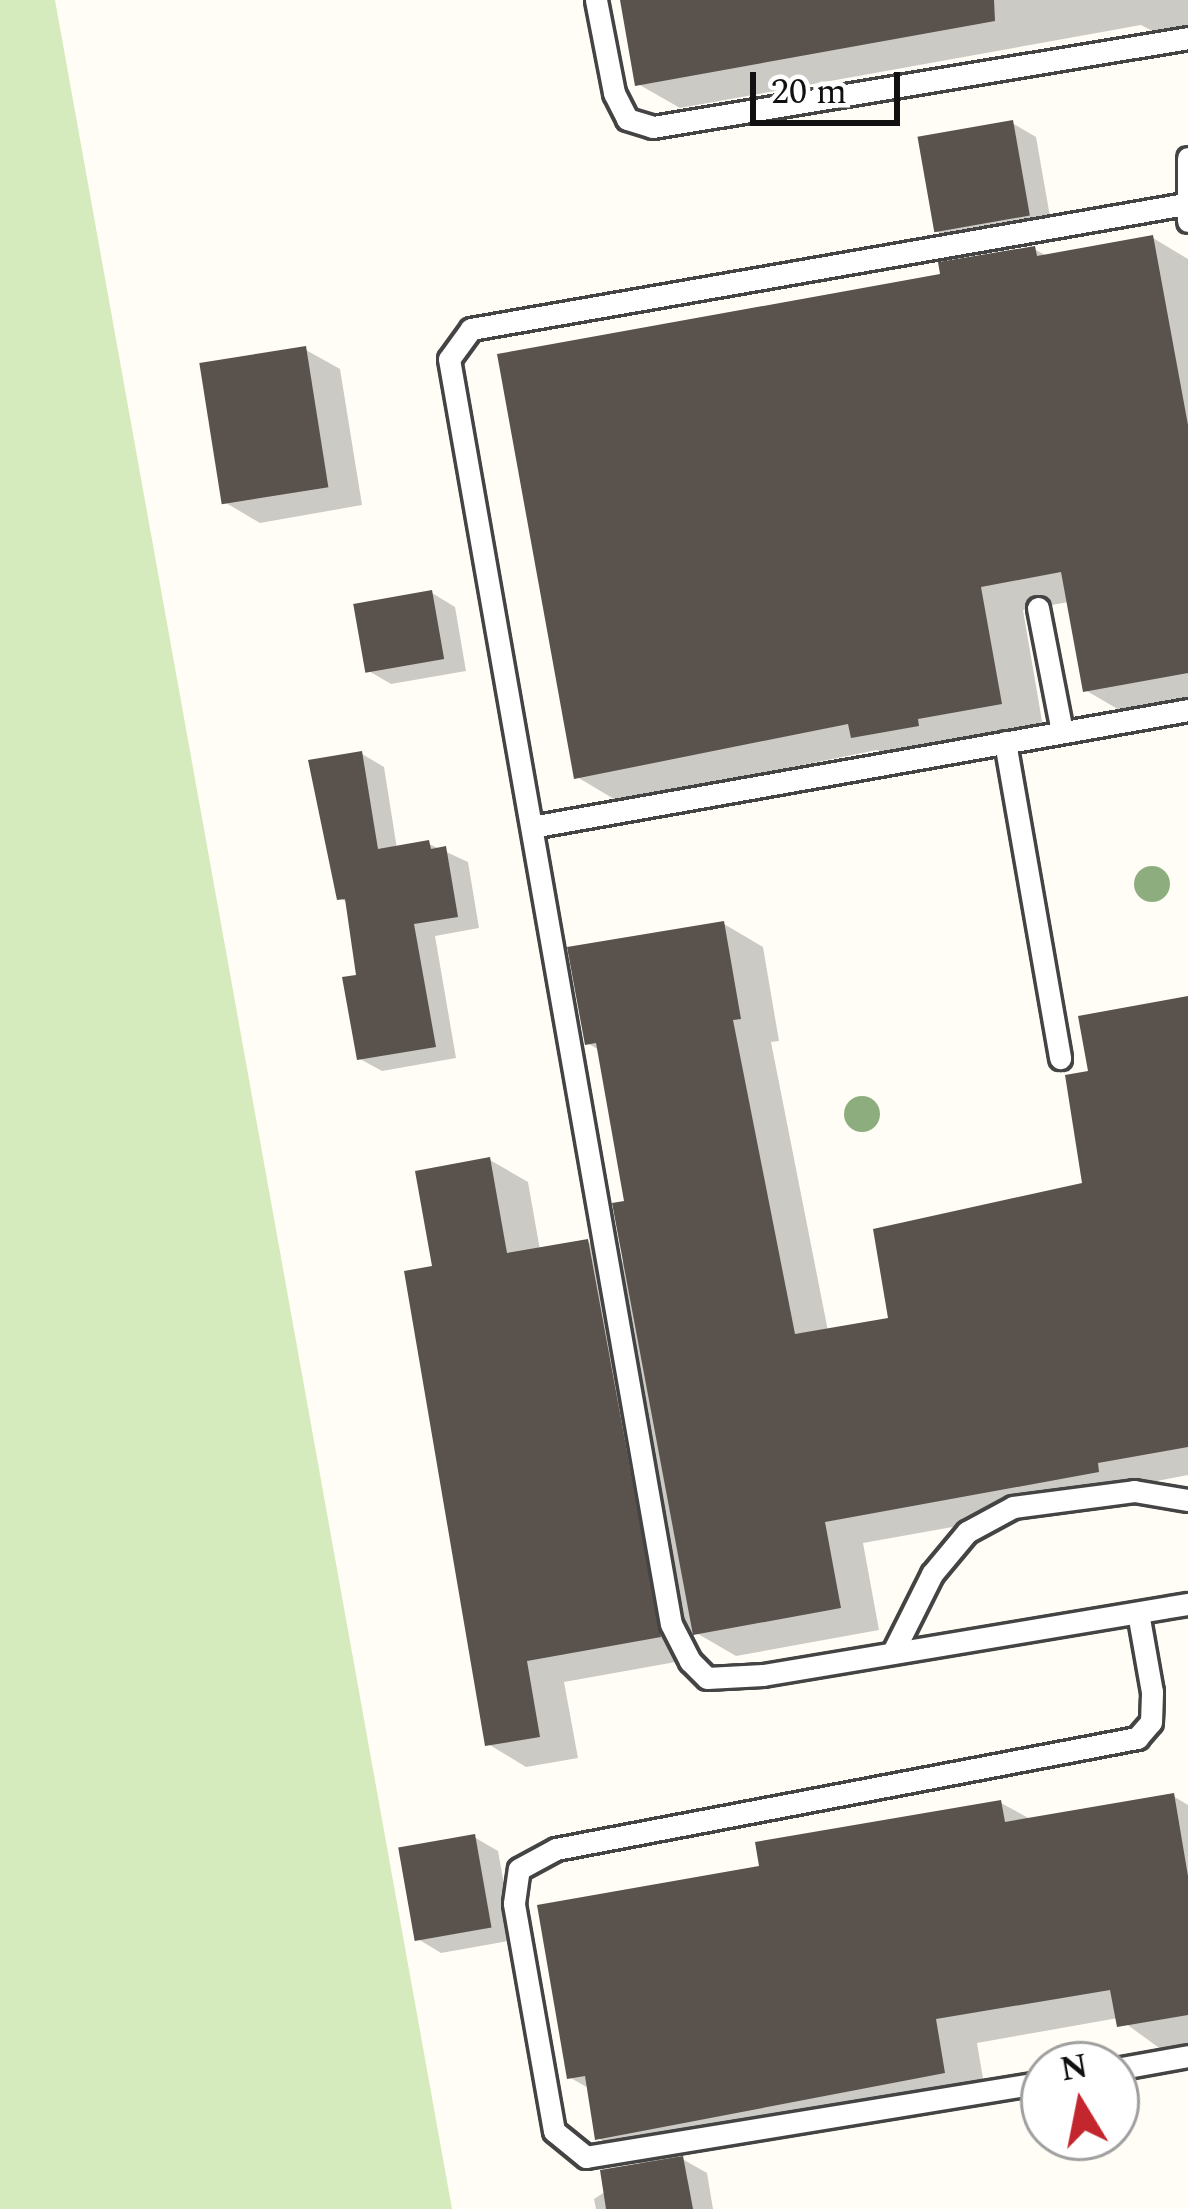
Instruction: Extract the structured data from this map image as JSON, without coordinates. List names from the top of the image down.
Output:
{
  "scale_bar": "20 m",
  "north": "top"
}
